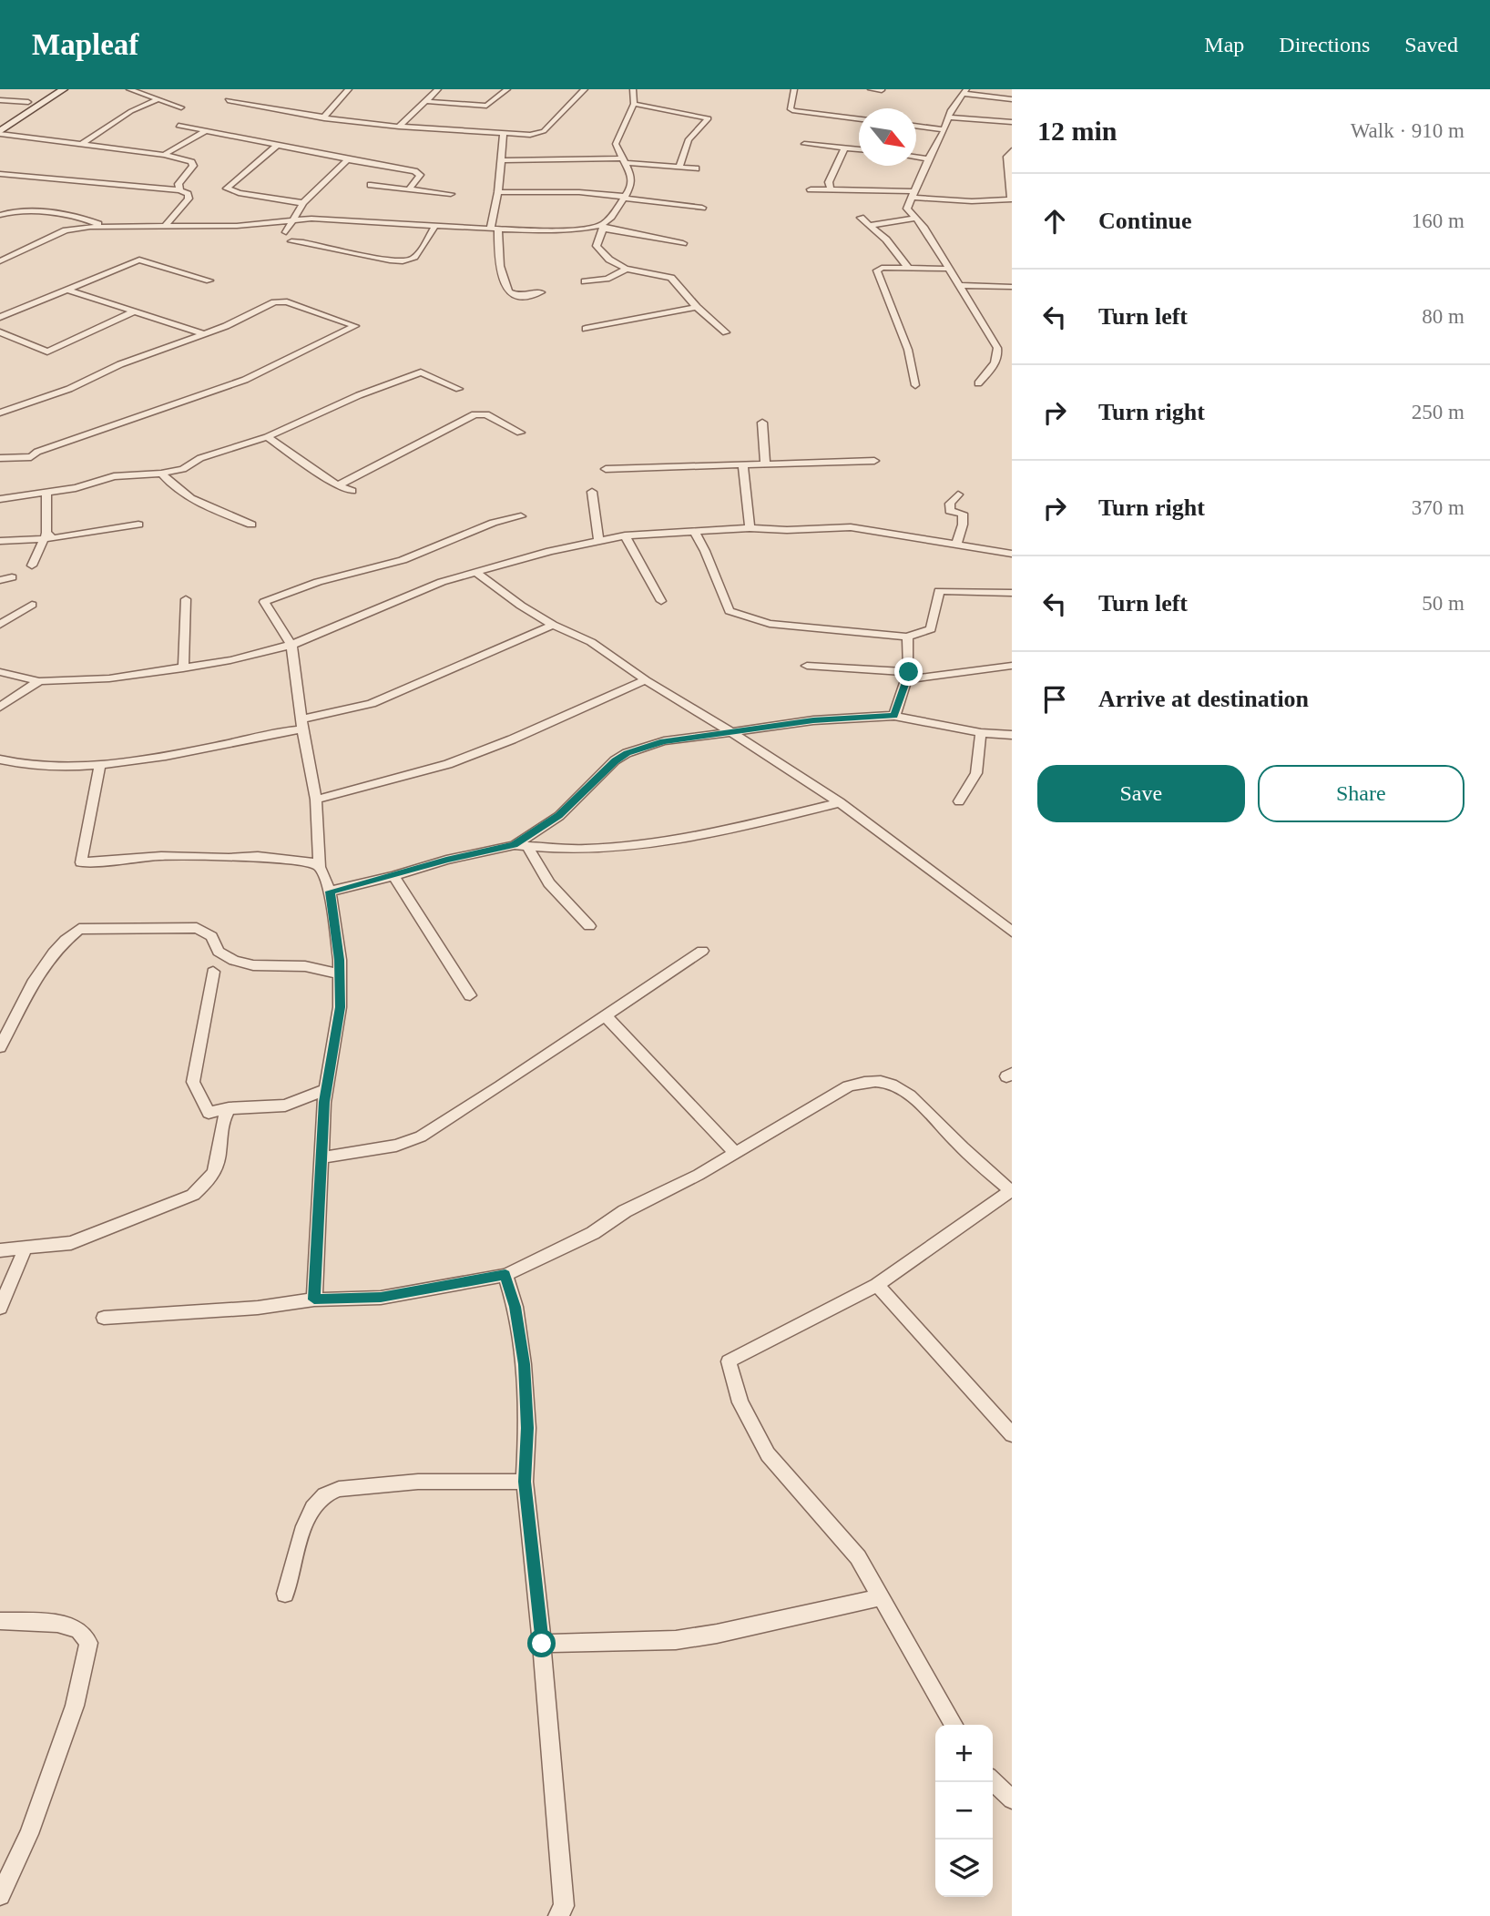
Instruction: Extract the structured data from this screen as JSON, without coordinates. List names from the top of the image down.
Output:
{
  "north": "bottom right",
  "page": {
    "header": "Mapleaf",
    "nav": ["Map", "Directions", "Saved"],
    "heading": ["12 min", "Walk · 910 m"],
    "list": [
      ["Continue", "160 m"],
      ["Turn left", "80 m"],
      ["Turn right", "250 m"],
      ["Turn right", "370 m"],
      ["Turn left", "50 m"],
      "Arrive at destination"
    ],
    "buttons": ["Save", "Share"],
    "map_buttons": ["+", "−"]
  }
}
